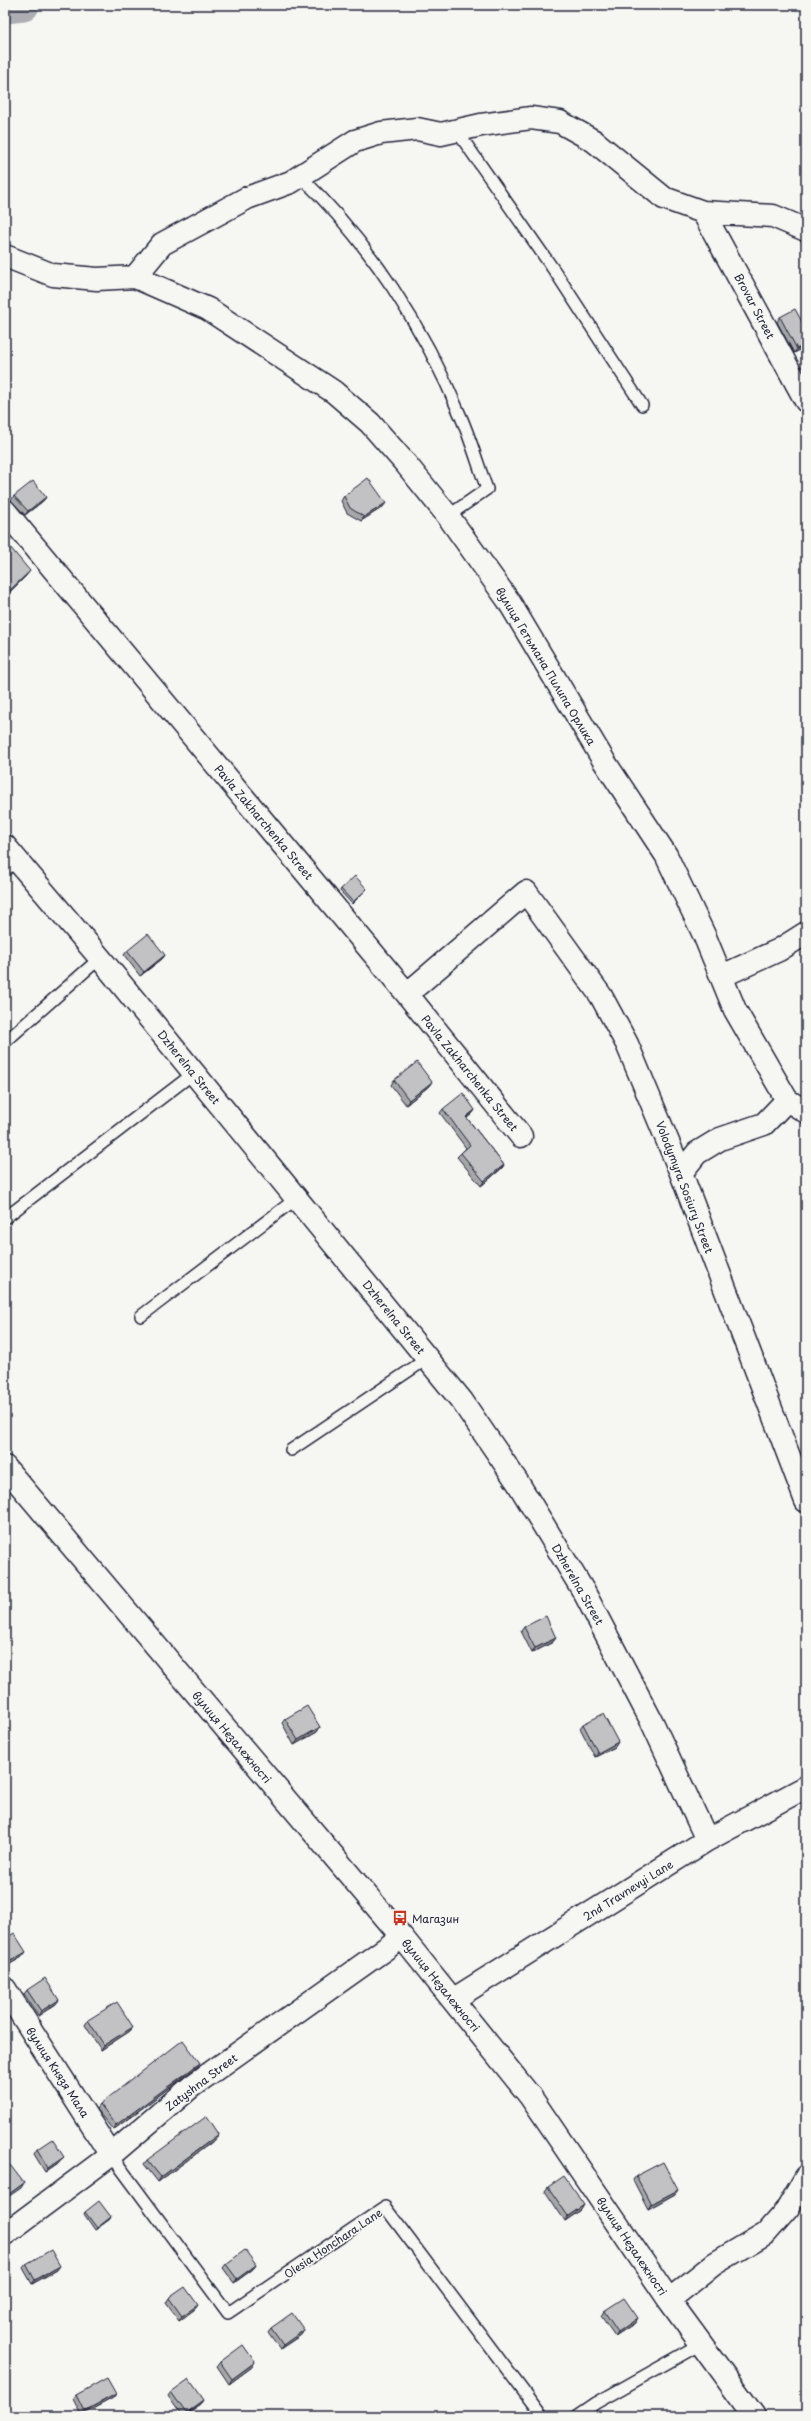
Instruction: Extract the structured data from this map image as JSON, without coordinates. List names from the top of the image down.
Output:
{
  "streets": {
    "street": [
      "Brovar Street",
      "вулиця Гетьмана Пилипа Орлика",
      "Pavla Zakharchenka Street",
      "Dzherelna Street",
      "Volodymyra Sosiury Street",
      "вулиця Незалежності",
      "2nd Travnevyi Lane",
      "вулиця Князя Мала",
      "Zatyshna Street"
    ],
    "lane": ["Olesia Honchara Lane"]
  },
  "crossings": [
    ["Pavla Zakharchenka Street", "Volodymyra Sosiury Street"],
    ["Dzherelna Street", "2nd Travnevyi Lane"],
    ["вулиця Незалежності", "2nd Travnevyi Lane"],
    ["вулиця Незалежності", "Zatyshna Street"],
    ["вулиця Князя Мала", "Zatyshna Street"],
    ["вулиця Князя Мала", "Olesia Honchara Lane"],
    ["Zatyshna Street", "Olesia Honchara Lane"]
  ],
  "places": {
    "bus stop": ["Магазин"]
  }
}
